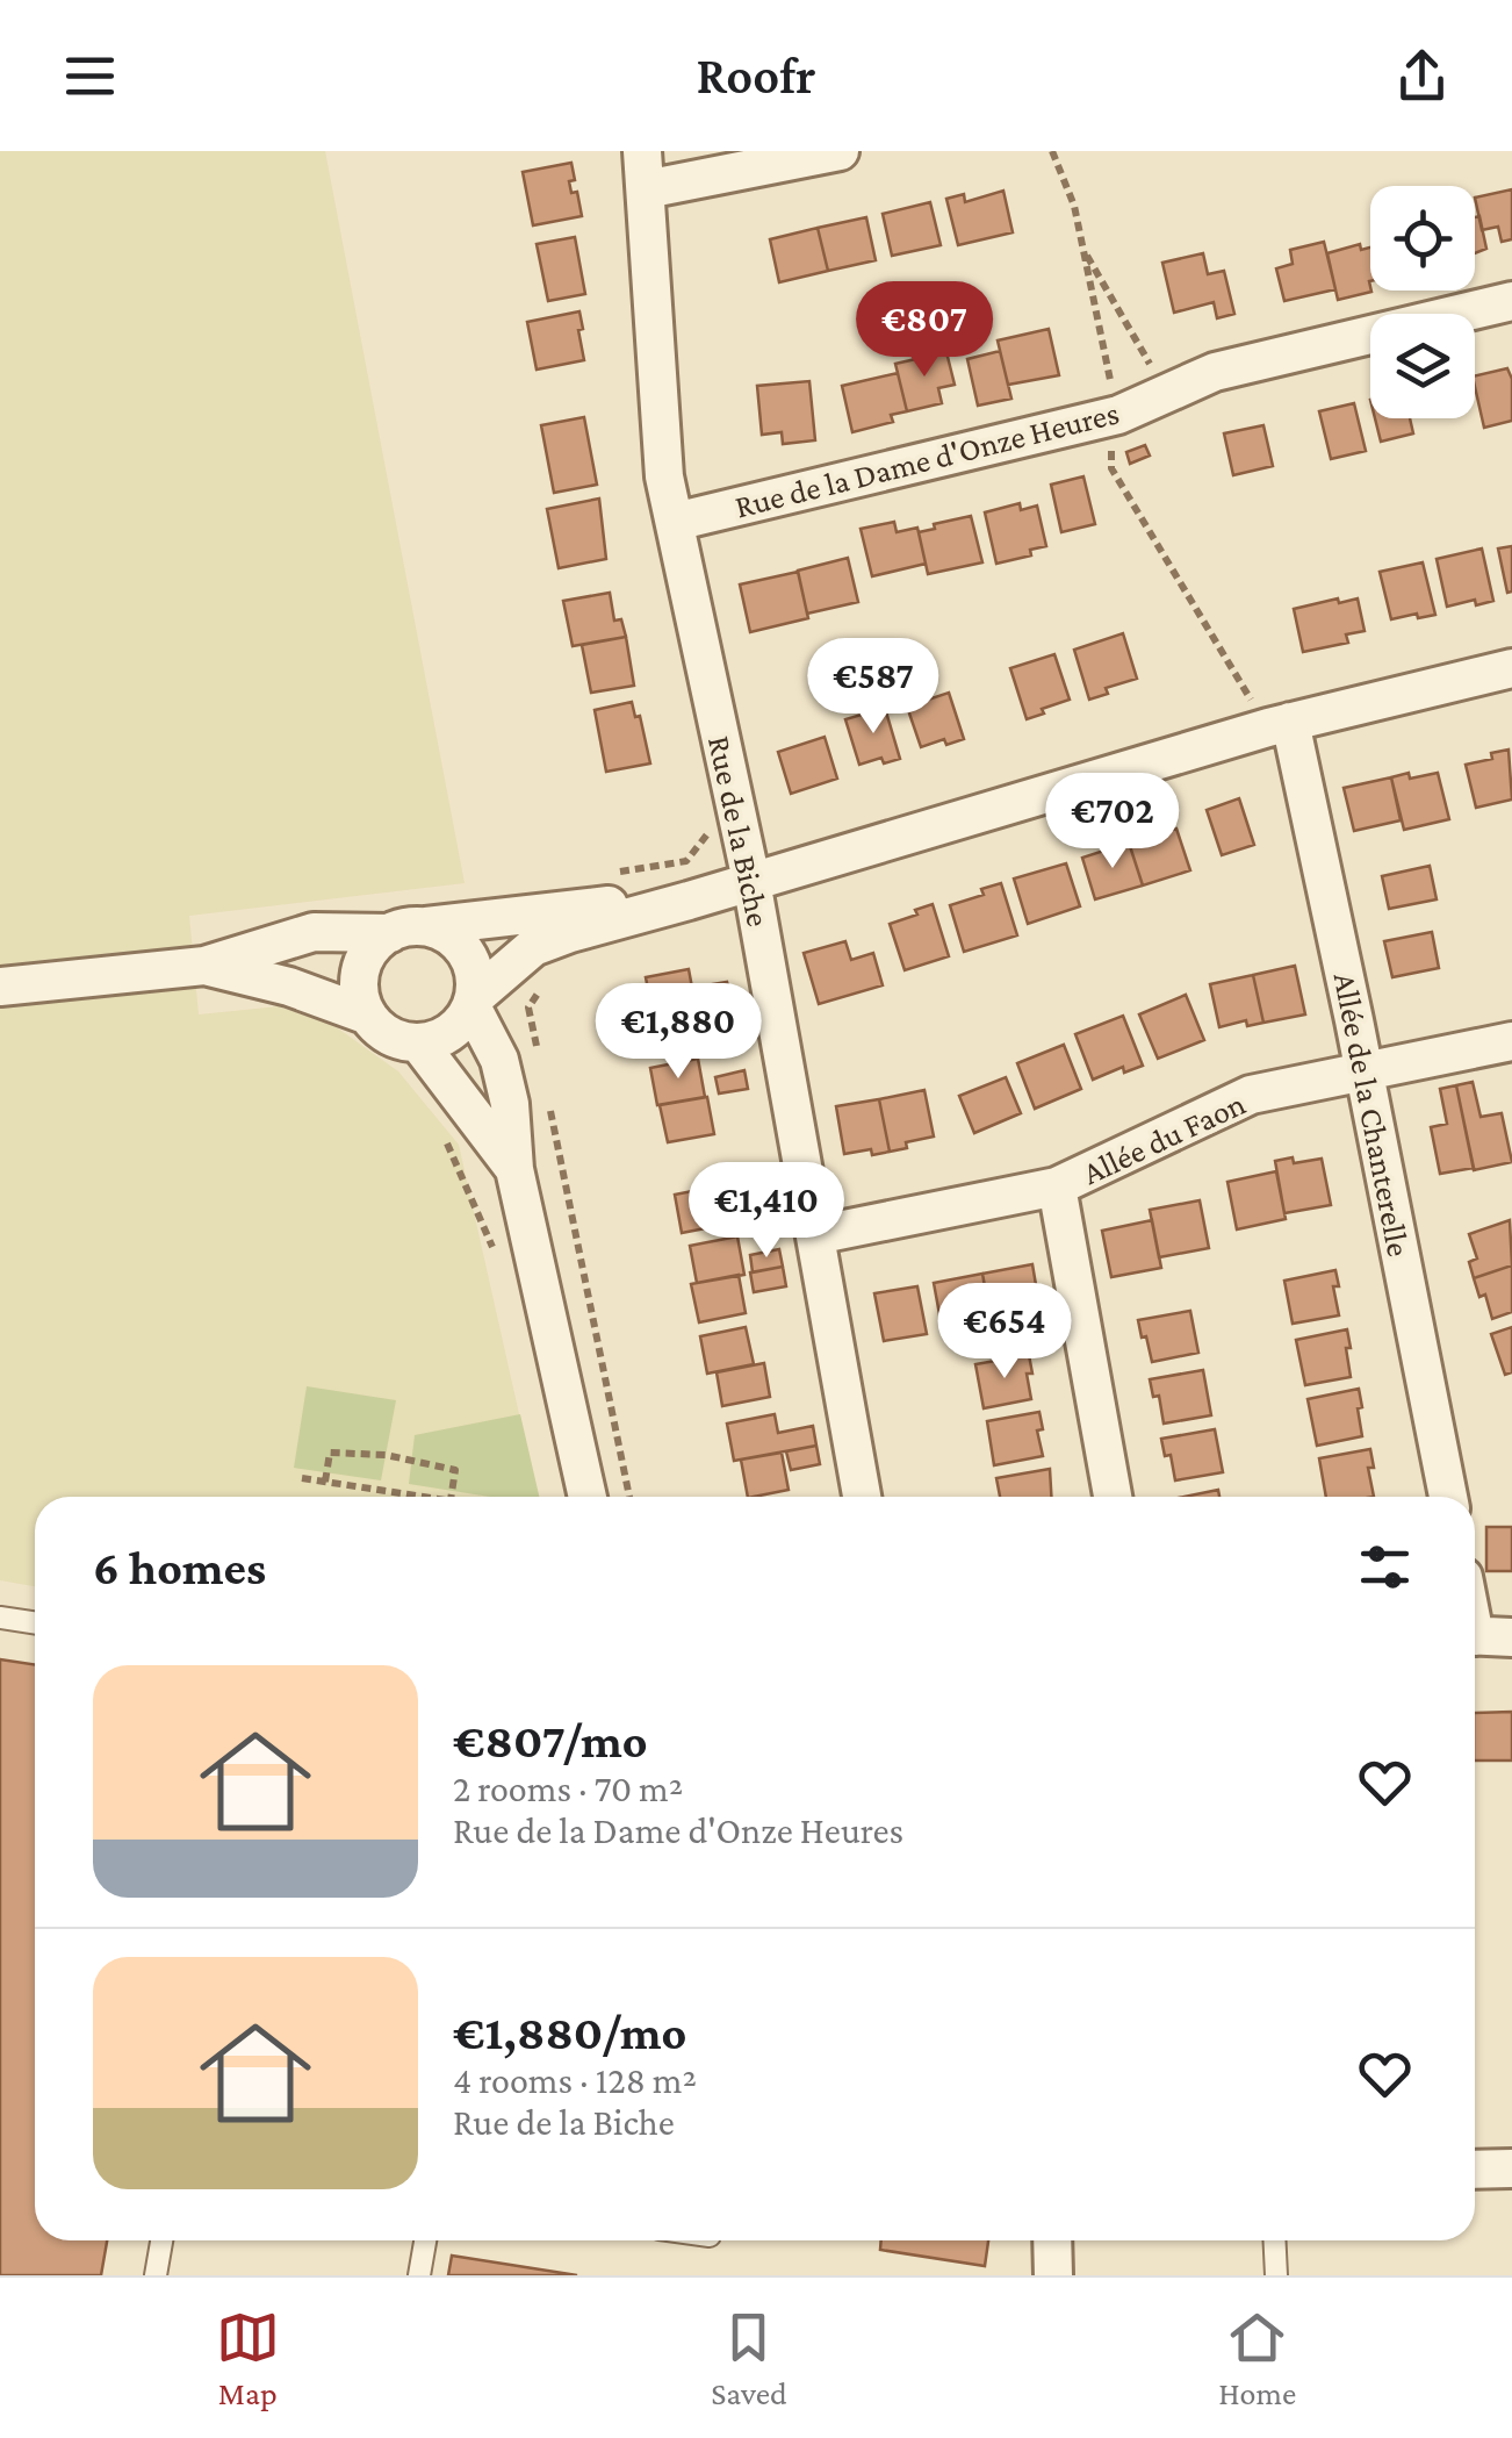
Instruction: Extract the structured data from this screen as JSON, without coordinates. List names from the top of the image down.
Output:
{
  "streets": {
    "street": [
      "Rue de la Dame d'Onze Heures",
      "Rue de la Biche",
      "Allée de la Chanterelle",
      "Allée du Faon"
    ]
  },
  "crossings": [
    ["Rue de la Dame d'Onze Heures", "Rue de la Biche"],
    ["Rue de la Biche", "Allée du Faon"],
    ["Allée de la Chanterelle", "Allée du Faon"]
  ],
  "page": {
    "header": "Roofr",
    "price": [
      "€807",
      "€587",
      "€702",
      "€1,880",
      "€1,410",
      "€654"
    ],
    "heading": "6 homes",
    "list": [
      {
        "name": "€807/mo",
        "note": "2 rooms · 70 m² · Rue de la Dame d'Onze Heures"
      },
      {
        "name": "€1,880/mo",
        "note": "4 rooms · 128 m² · Rue de la Biche"
      }
    ],
    "tabs": ["Map", "Saved", "Home"]
  }
}
